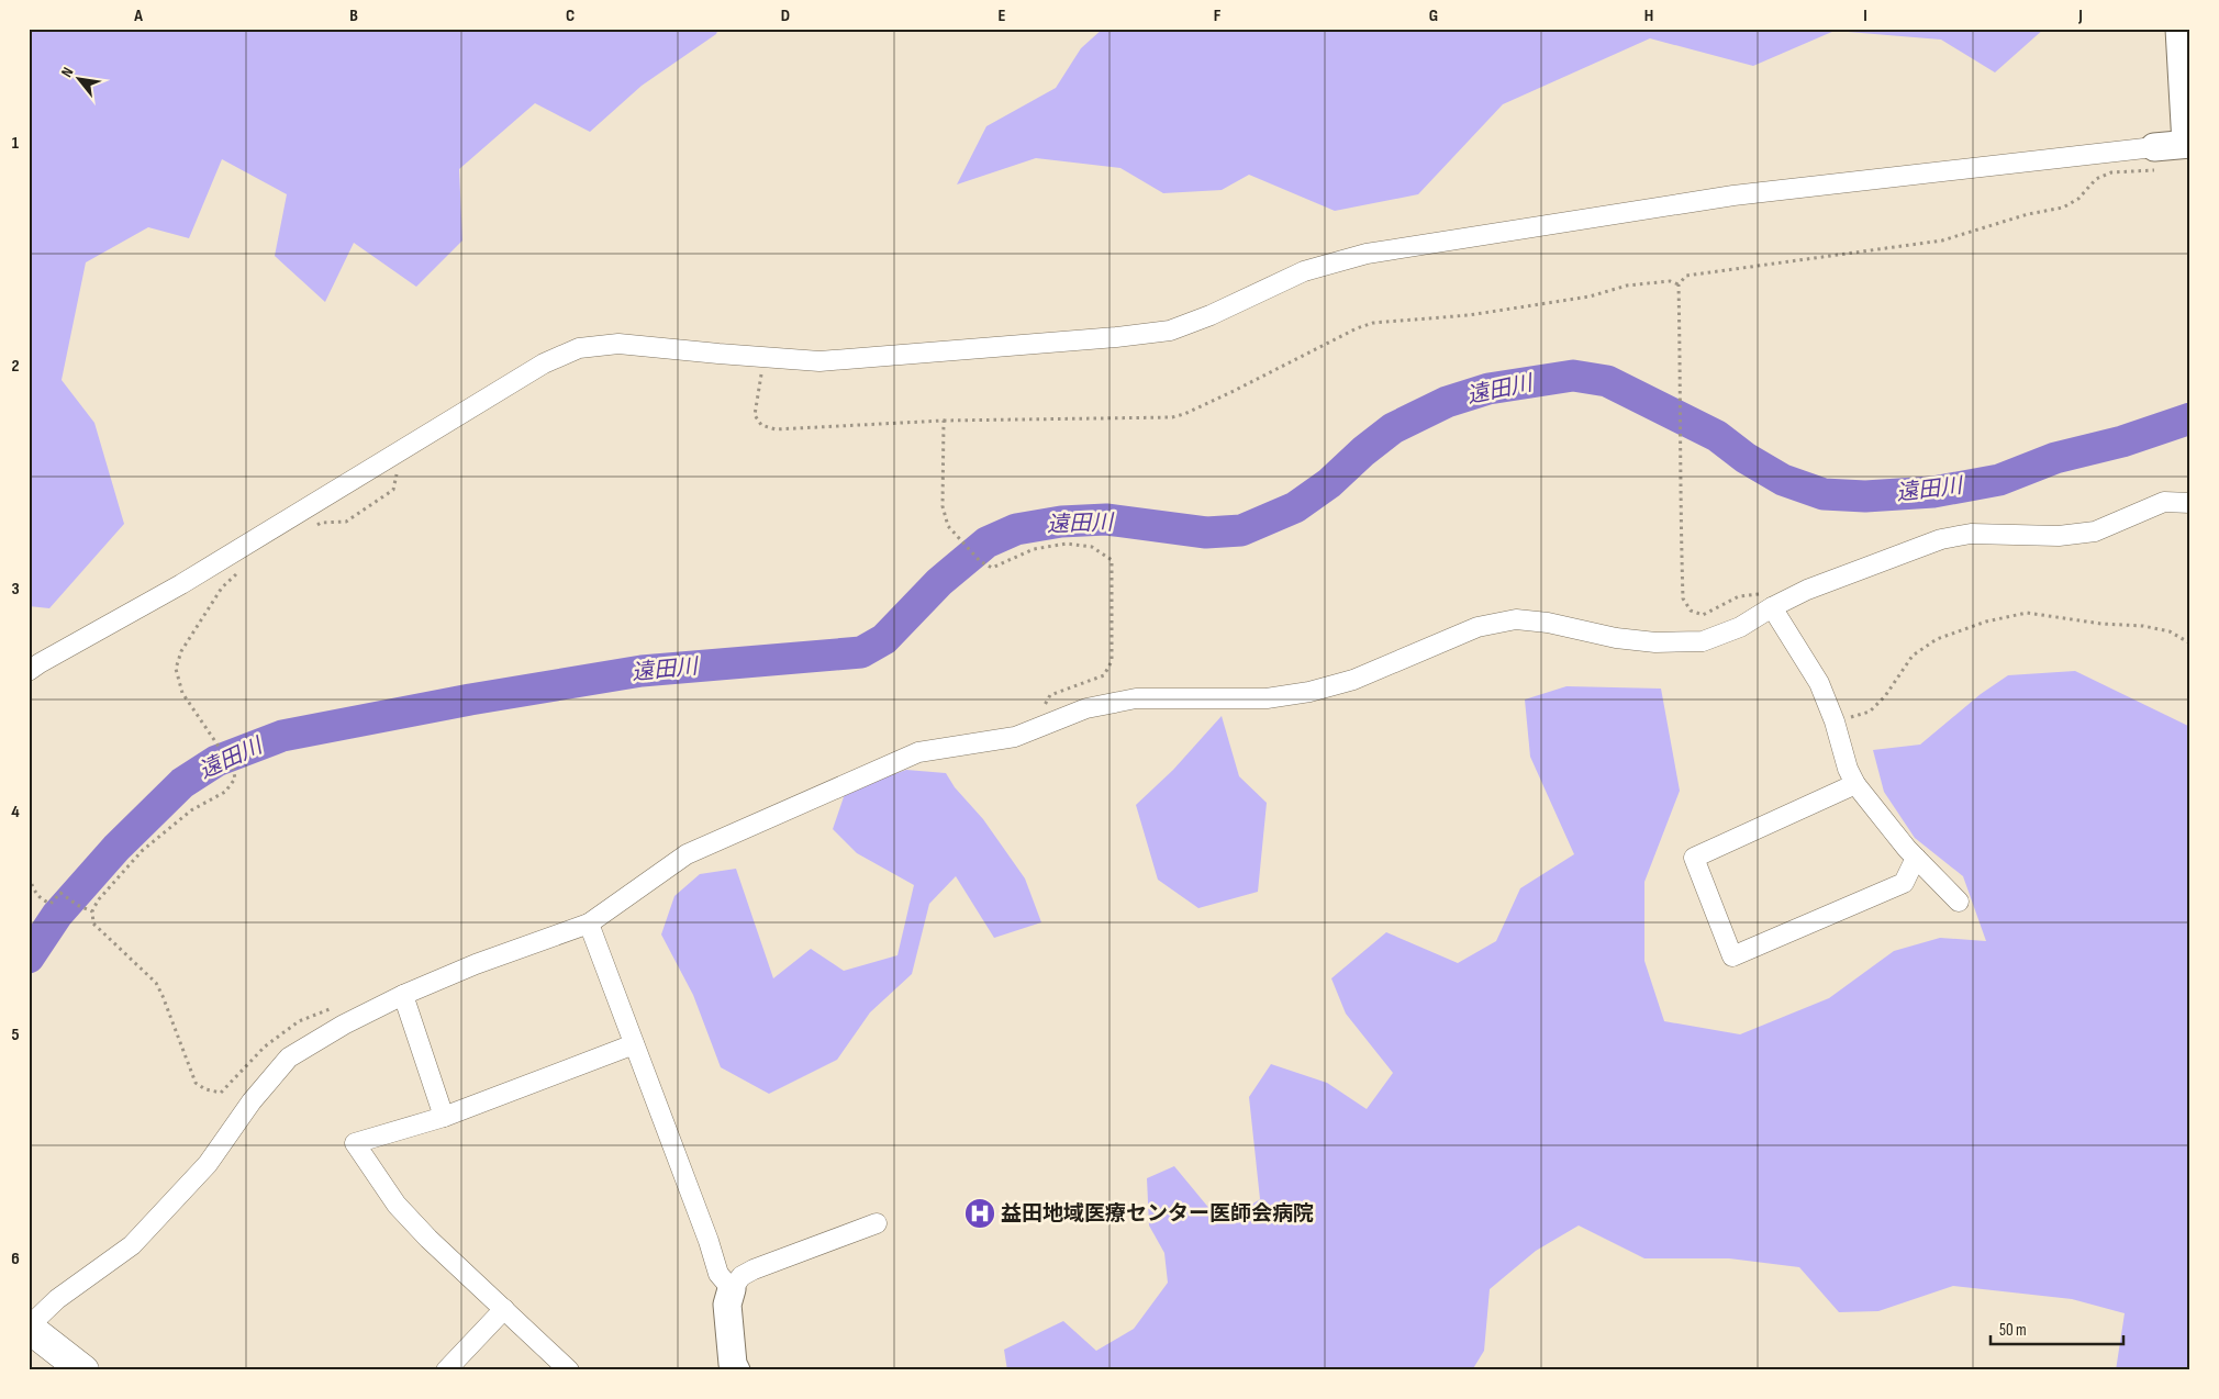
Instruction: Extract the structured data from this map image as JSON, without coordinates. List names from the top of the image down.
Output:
{
  "water": ["遠田川"],
  "places": {
    "hospital": ["益田地域医療センター医師会病院"]
  },
  "scale_bar": "50 m",
  "north": "top left",
  "grid": {
    "columns": [
      "A",
      "B",
      "C",
      "D",
      "E",
      "F",
      "G",
      "H",
      "I",
      "J"
    ],
    "rows": [
      "1",
      "2",
      "3",
      "4",
      "5",
      "6"
    ]
  }
}
